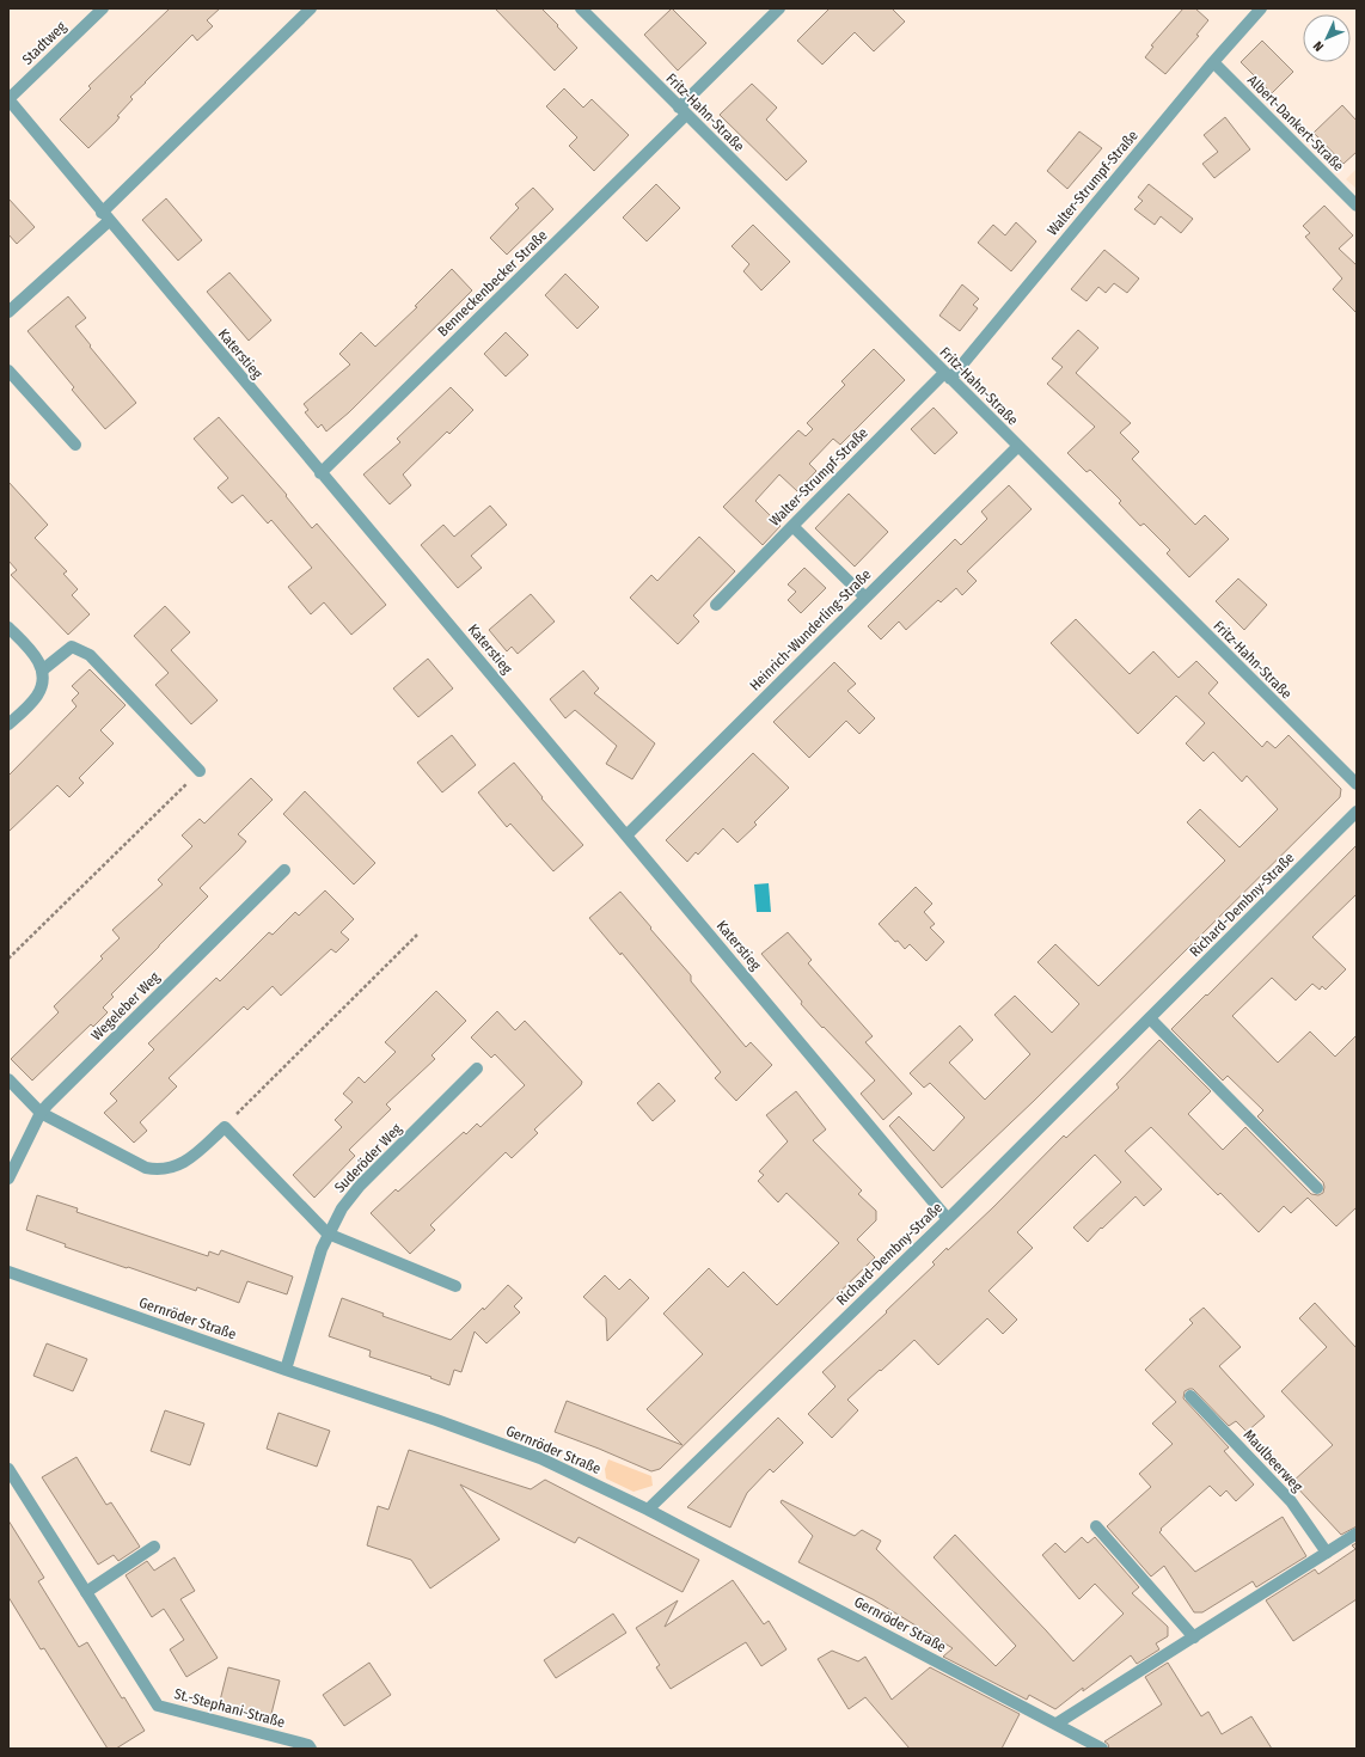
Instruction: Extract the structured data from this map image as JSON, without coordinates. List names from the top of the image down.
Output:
{
  "streets": {
    "street": [
      "Stadtweg",
      "Fritz-Hahn-Straße",
      "Albert-Dankert-Straße",
      "Walter-Strumpf-Straße",
      "Benneckenbecker Straße",
      "Katerstieg",
      "Heinrich-Wunderling-Straße",
      "Richard-Dembny-Straße",
      "Wegeleber Weg",
      "Suderöder Weg",
      "Gernröder Straße",
      "Maulbeerweg",
      "St.-Stephani-Straße"
    ]
  },
  "crossings": [
    ["Stadtweg", "Katerstieg"],
    ["Fritz-Hahn-Straße", "Walter-Strumpf-Straße"],
    ["Fritz-Hahn-Straße", "Benneckenbecker Straße"],
    ["Fritz-Hahn-Straße", "Heinrich-Wunderling-Straße"],
    ["Albert-Dankert-Straße", "Walter-Strumpf-Straße"],
    ["Benneckenbecker Straße", "Katerstieg"],
    ["Katerstieg", "Heinrich-Wunderling-Straße"],
    ["Katerstieg", "Richard-Dembny-Straße"],
    ["Richard-Dembny-Straße", "Gernröder Straße"],
    ["Suderöder Weg", "Gernröder Straße"]
  ],
  "north": "bottom left"
}
